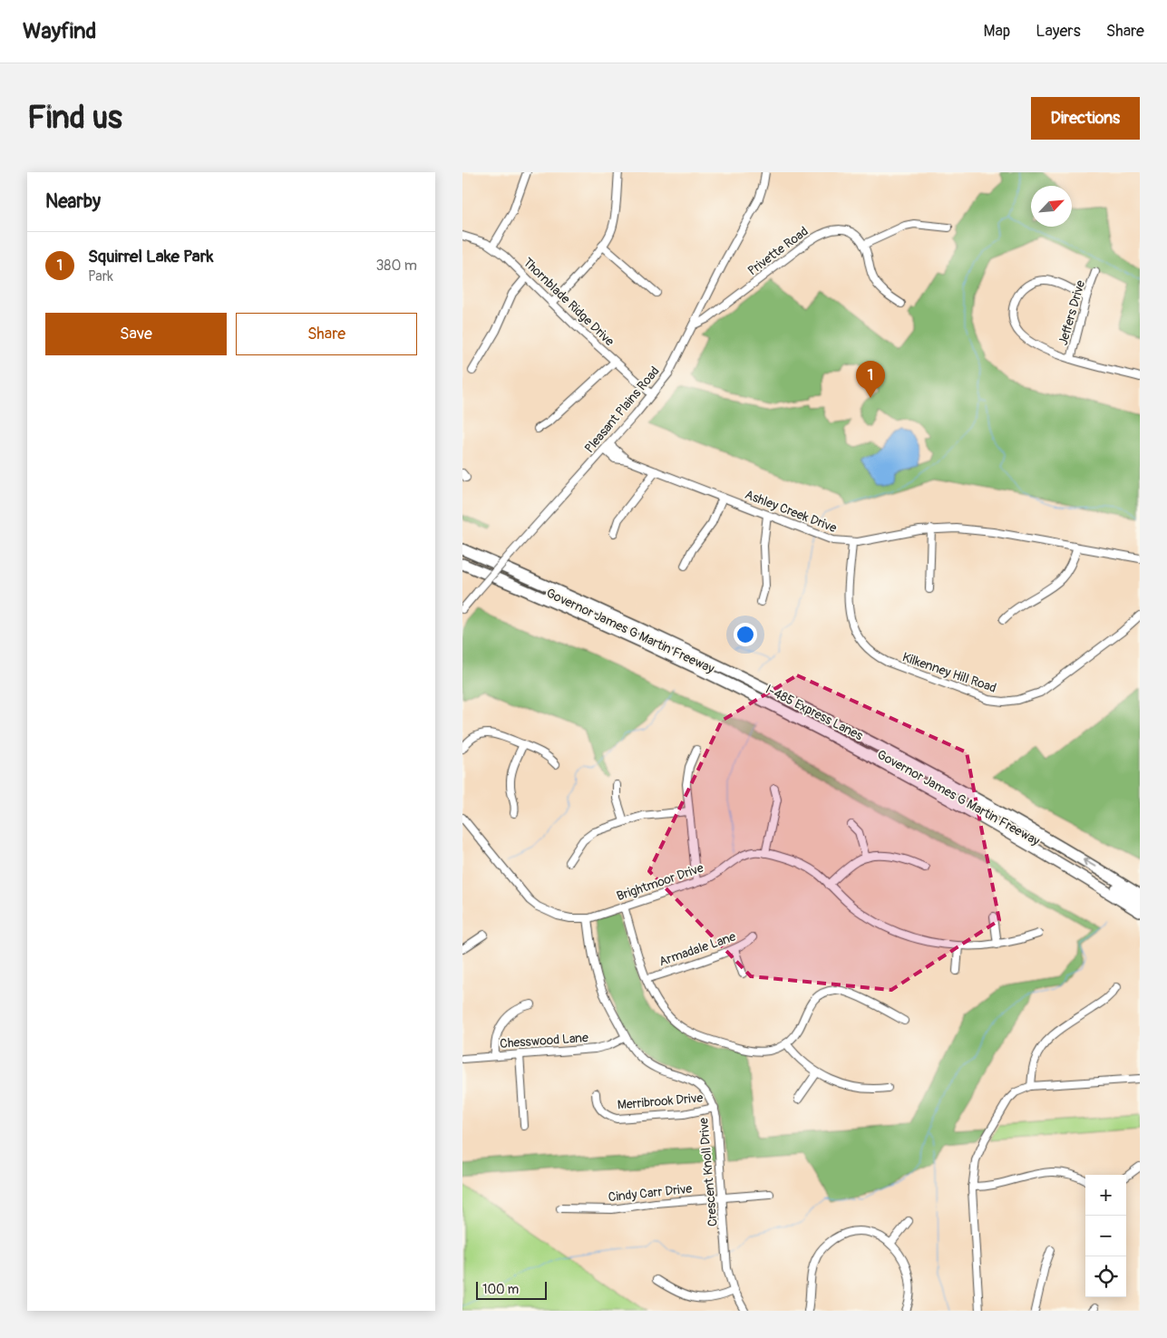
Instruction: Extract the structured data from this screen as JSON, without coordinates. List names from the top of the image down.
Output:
{
  "streets": {
    "highway": ["Governor James G Martin Freeway", "I-485 Express Lanes"],
    "street": [
      "Privette Road",
      "Thornblade Ridge Drive",
      "Jeffers Drive",
      "Pleasant Plains Road",
      "Ashley Creek Drive",
      "Kilkenney Hill Road",
      "Brightmoor Drive",
      "Armadale Lane",
      "Chesswood Lane",
      "Merribrook Drive",
      "Crescent Knoll Drive",
      "Cindy Carr Drive"
    ]
  },
  "crossings": [
    ["Privette Road", "Pleasant Plains Road"],
    ["Thornblade Ridge Drive", "Pleasant Plains Road"],
    ["Pleasant Plains Road", "Ashley Creek Drive"],
    ["Ashley Creek Drive", "Kilkenney Hill Road"],
    ["Brightmoor Drive", "Crescent Knoll Drive"],
    ["Chesswood Lane", "Crescent Knoll Drive"],
    ["Merribrook Drive", "Crescent Knoll Drive"],
    ["Crescent Knoll Drive", "Cindy Carr Drive"]
  ],
  "scale_bar": "100 m",
  "north": "top right",
  "page": {
    "header": "Wayfind",
    "nav": ["Map", "Layers", "Share"],
    "buttons": [
      "Directions",
      ["Save", "Share"]
    ],
    "title": "Find us",
    "heading": "Nearby",
    "list": [
      {
        "mark": "1",
        "name": "Squirrel Lake Park",
        "note": "Park",
        "value": "380 m"
      }
    ],
    "pins": "1",
    "map_buttons": ["+", "−"],
    "scale": "100 m"
  }
}
